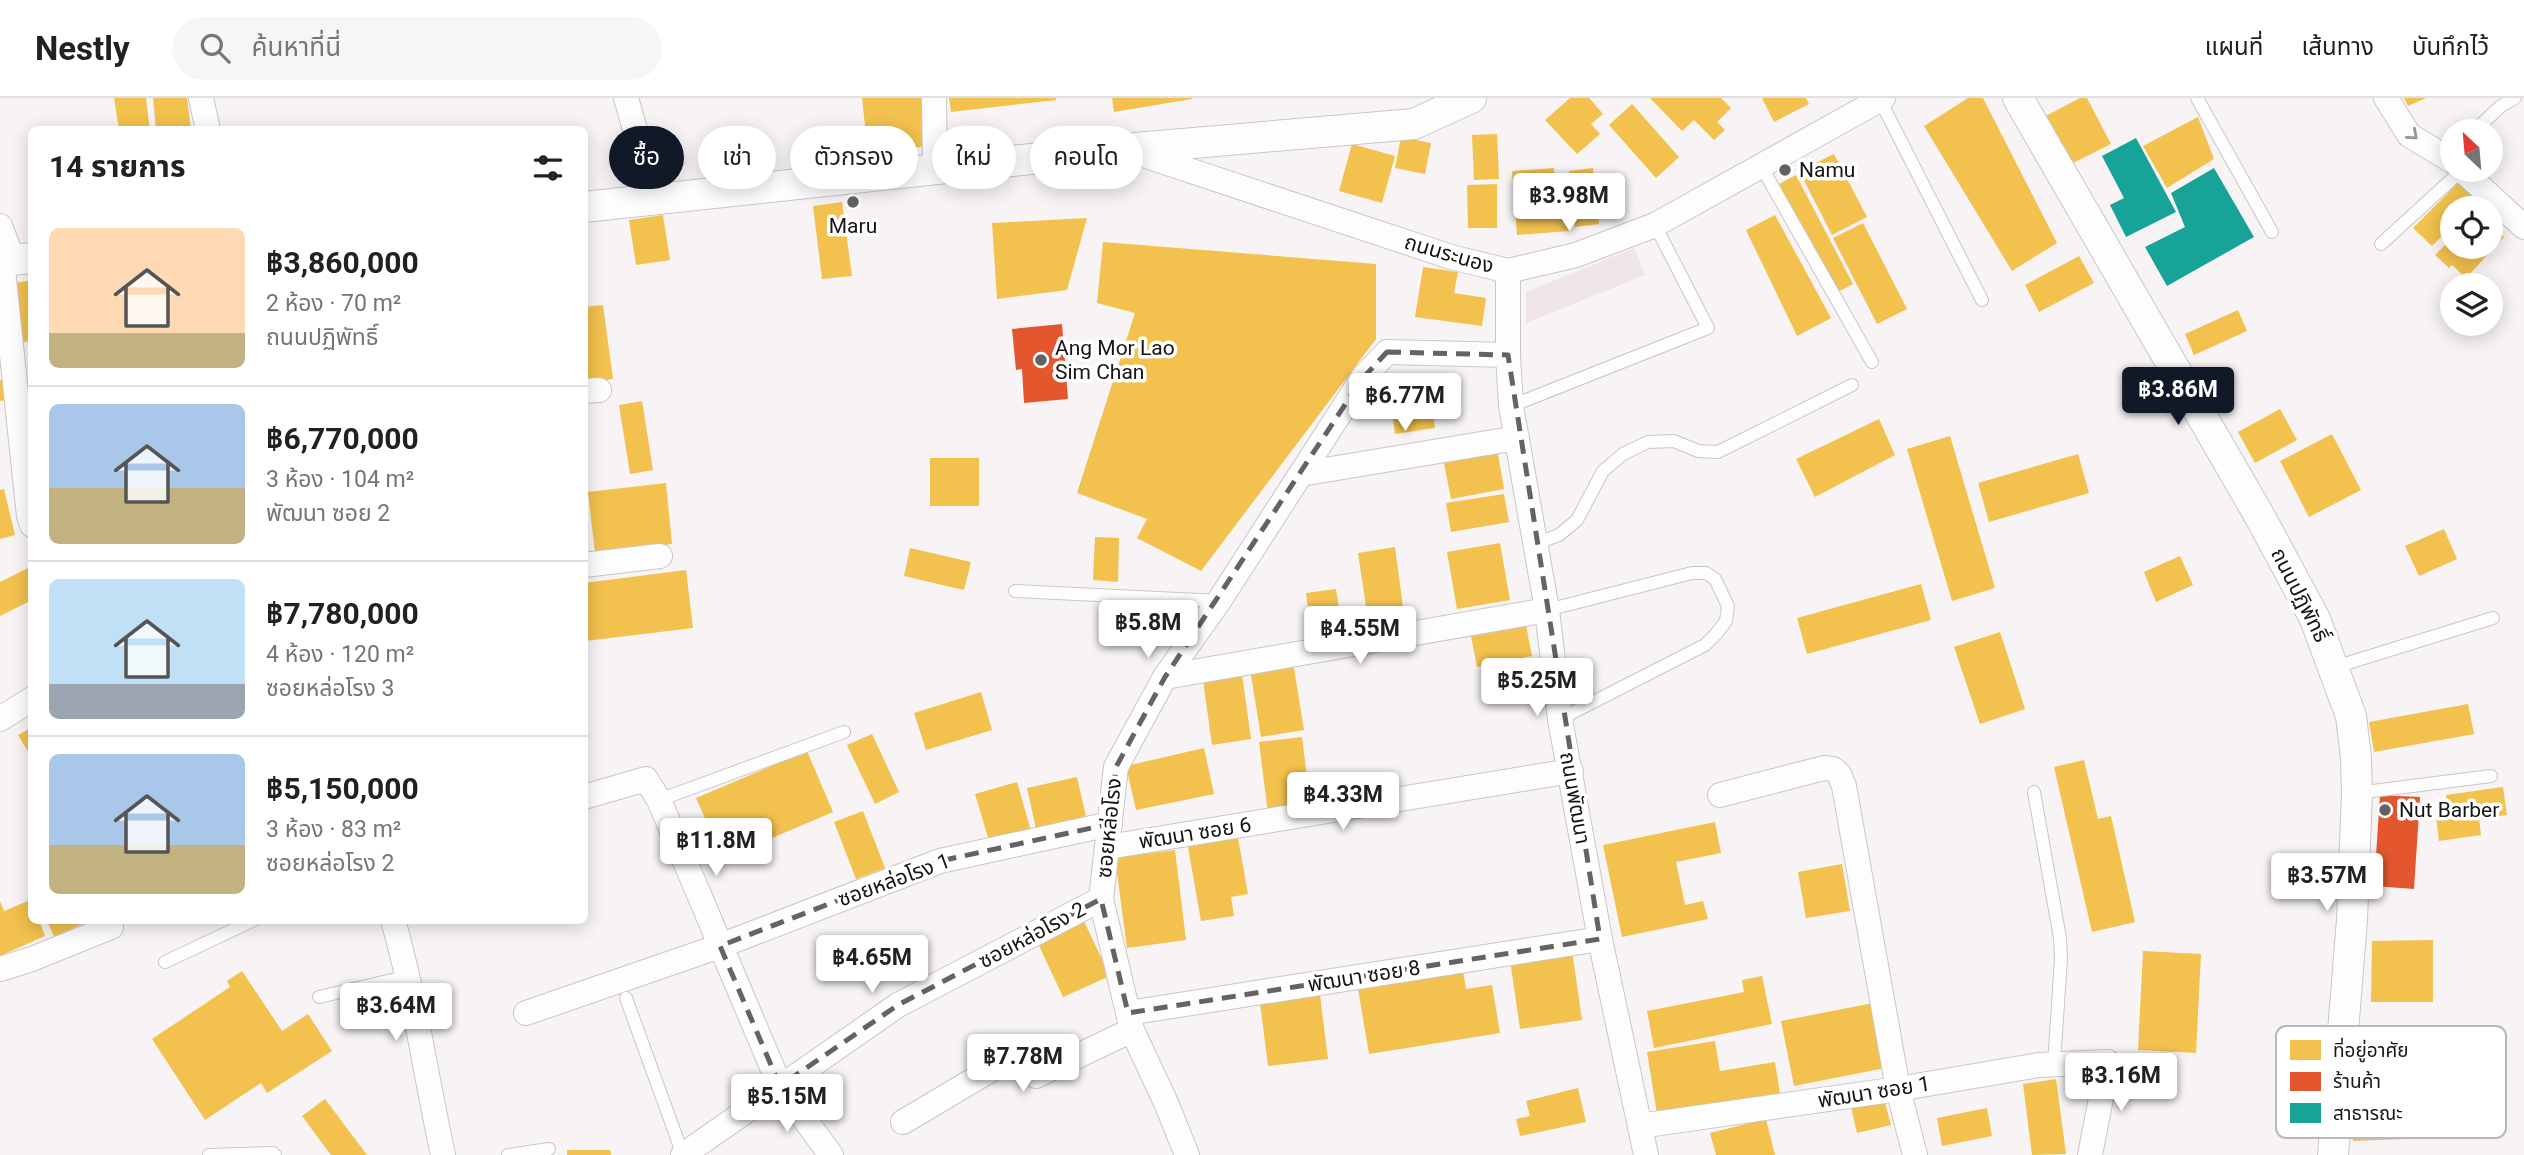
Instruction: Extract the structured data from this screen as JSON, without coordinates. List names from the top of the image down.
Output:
{
  "streets": {
    "street": [
      "ถนนระนอง",
      "ถนนปฏิพัทธิ์",
      "ถนนพัฒนา",
      "ซอยหล่อโรง",
      "พัฒนา ซอย 6",
      "ซอยหล่อโรง 1",
      "ซอยหล่อโรง 2",
      "พัฒนา ซอย 8",
      "พัฒนา ซอย 1"
    ]
  },
  "crossings": [
    ["ถนนระนอง", "ถนนพัฒนา"],
    ["ถนนพัฒนา", "ซอยหล่อโรง"],
    ["ถนนพัฒนา", "พัฒนา ซอย 6"],
    ["ถนนพัฒนา", "พัฒนา ซอย 8"],
    ["ถนนพัฒนา", "พัฒนา ซอย 1"],
    ["ซอยหล่อโรง", "พัฒนา ซอย 6"],
    ["ซอยหล่อโรง", "ซอยหล่อโรง 1"],
    ["ซอยหล่อโรง", "ซอยหล่อโรง 2"],
    ["ซอยหล่อโรง", "พัฒนา ซอย 8"],
    ["พัฒนา ซอย 6", "ซอยหล่อโรง 1"]
  ],
  "places": [
    "Namu",
    "Maru",
    "Ang Mor Lao Sim Chan",
    "Nut Barber"
  ],
  "legend": ["ที่อยู่อาศัย", "ร้านค้า", "สาธารณะ"],
  "north": "top left",
  "page": {
    "header": "Nestly",
    "search": "ค้นหาที่นี่",
    "nav": ["แผนที่", "เส้นทาง", "บันทึกไว้"],
    "chip": [
      "ซื้อ",
      "เช่า",
      "ตัวกรอง",
      "ใหม่",
      "คอนโด"
    ],
    "heading": "14 รายการ",
    "price": [
      "฿3.98M",
      "฿3.86M",
      "฿6.77M",
      "฿5.8M",
      "฿4.55M",
      "฿5.25M",
      "฿4.33M",
      "฿11.8M",
      "฿3.57M",
      "฿4.65M",
      "฿3.64M",
      "฿7.78M",
      "฿3.16M",
      "฿5.15M"
    ],
    "list": [
      {
        "name": "฿3,860,000",
        "note": "2 ห้อง · 70 m² · ถนนปฏิพัทธิ์"
      },
      {
        "name": "฿6,770,000",
        "note": "3 ห้อง · 104 m² · พัฒนา ซอย 2"
      },
      {
        "name": "฿7,780,000",
        "note": "4 ห้อง · 120 m² · ซอยหล่อโรง 3"
      },
      {
        "name": "฿5,150,000",
        "note": "3 ห้อง · 83 m² · ซอยหล่อโรง 2"
      }
    ]
  }
}
